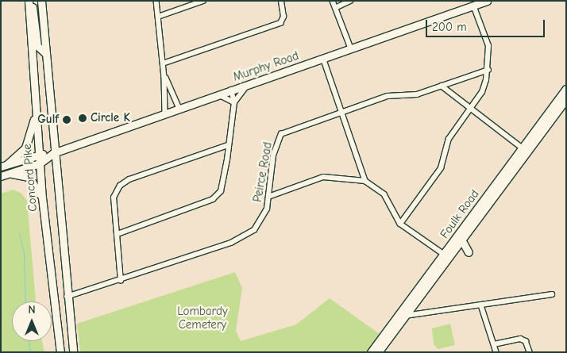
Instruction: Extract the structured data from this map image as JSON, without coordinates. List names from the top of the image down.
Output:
{
  "streets": {
    "main road": ["Murphy Road", "Concord Pike", "Foulk Road"],
    "street": ["Peirce Road"]
  },
  "crossings": [
    ["Murphy Road", "Concord Pike"],
    ["Peirce Road", "Concord Pike"]
  ],
  "parks": ["Lombardy Cemetery"],
  "places": ["Circle K", "Gulf"],
  "scale_bar": "200 m",
  "north": "top"
}
